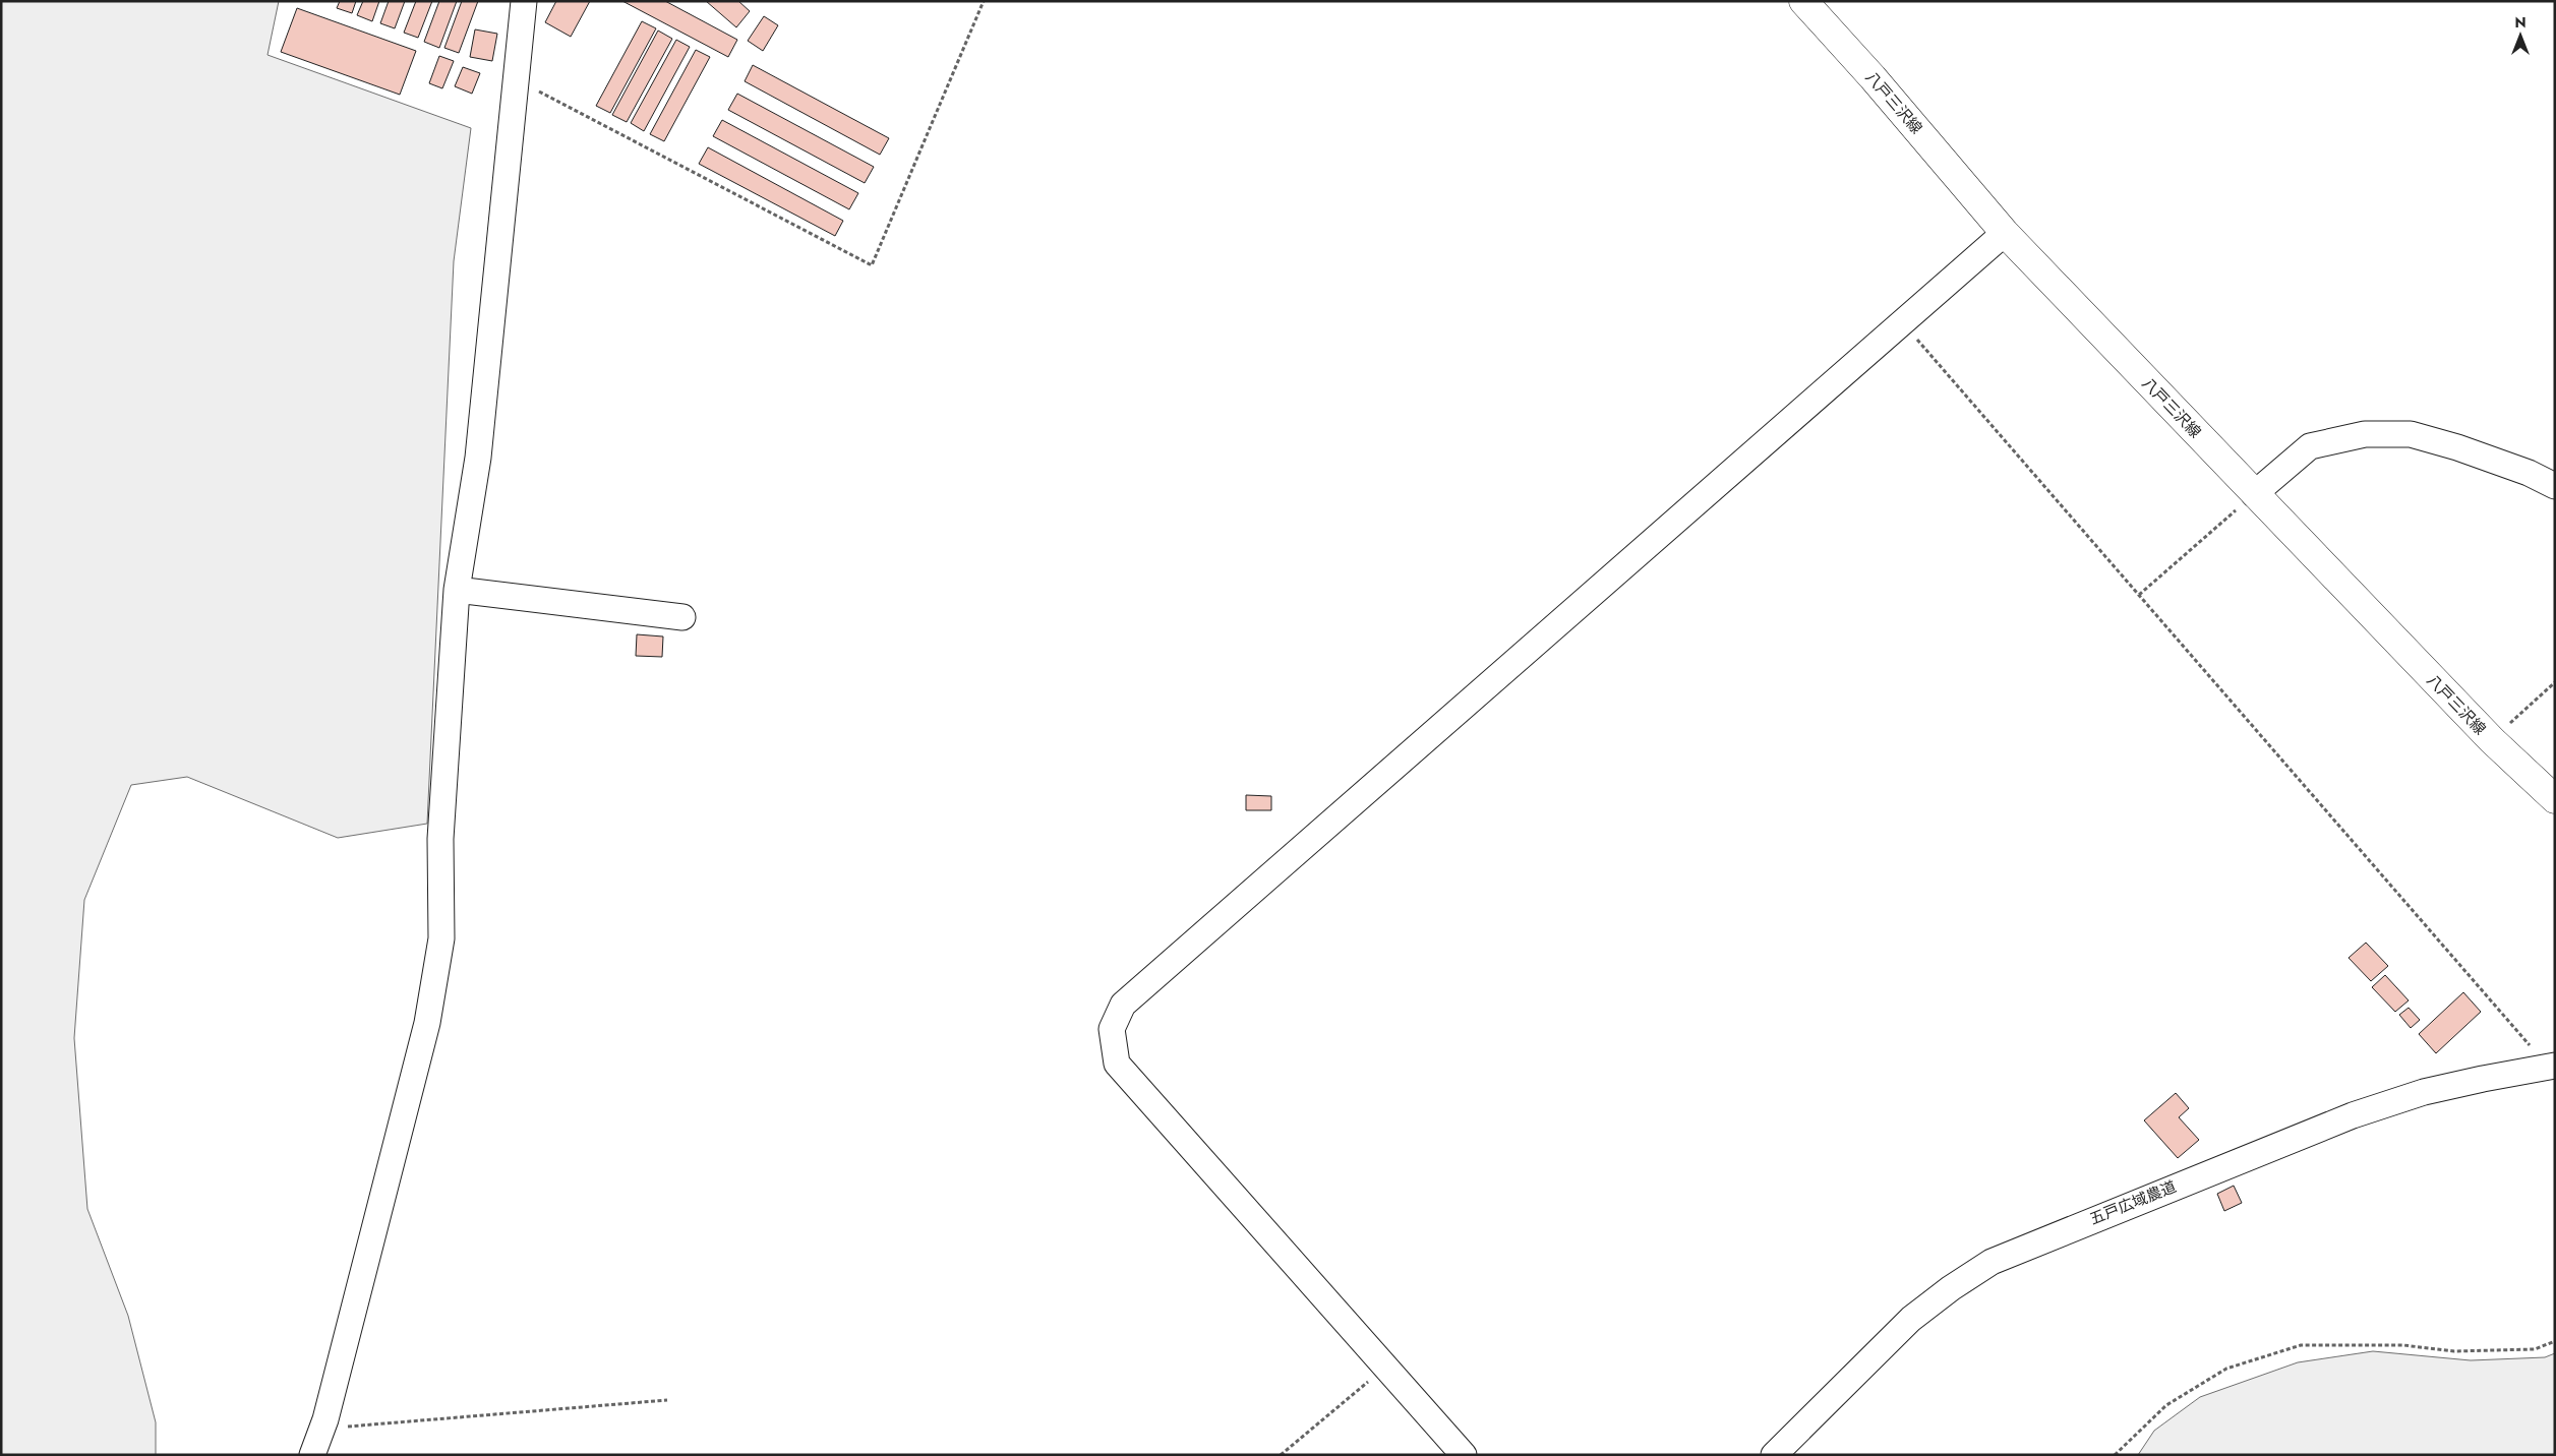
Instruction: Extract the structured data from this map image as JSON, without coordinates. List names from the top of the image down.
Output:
{
  "streets": {
    "main road": ["八戸三沢線"],
    "street": ["五戸広域農道"]
  },
  "north": "top"
}
